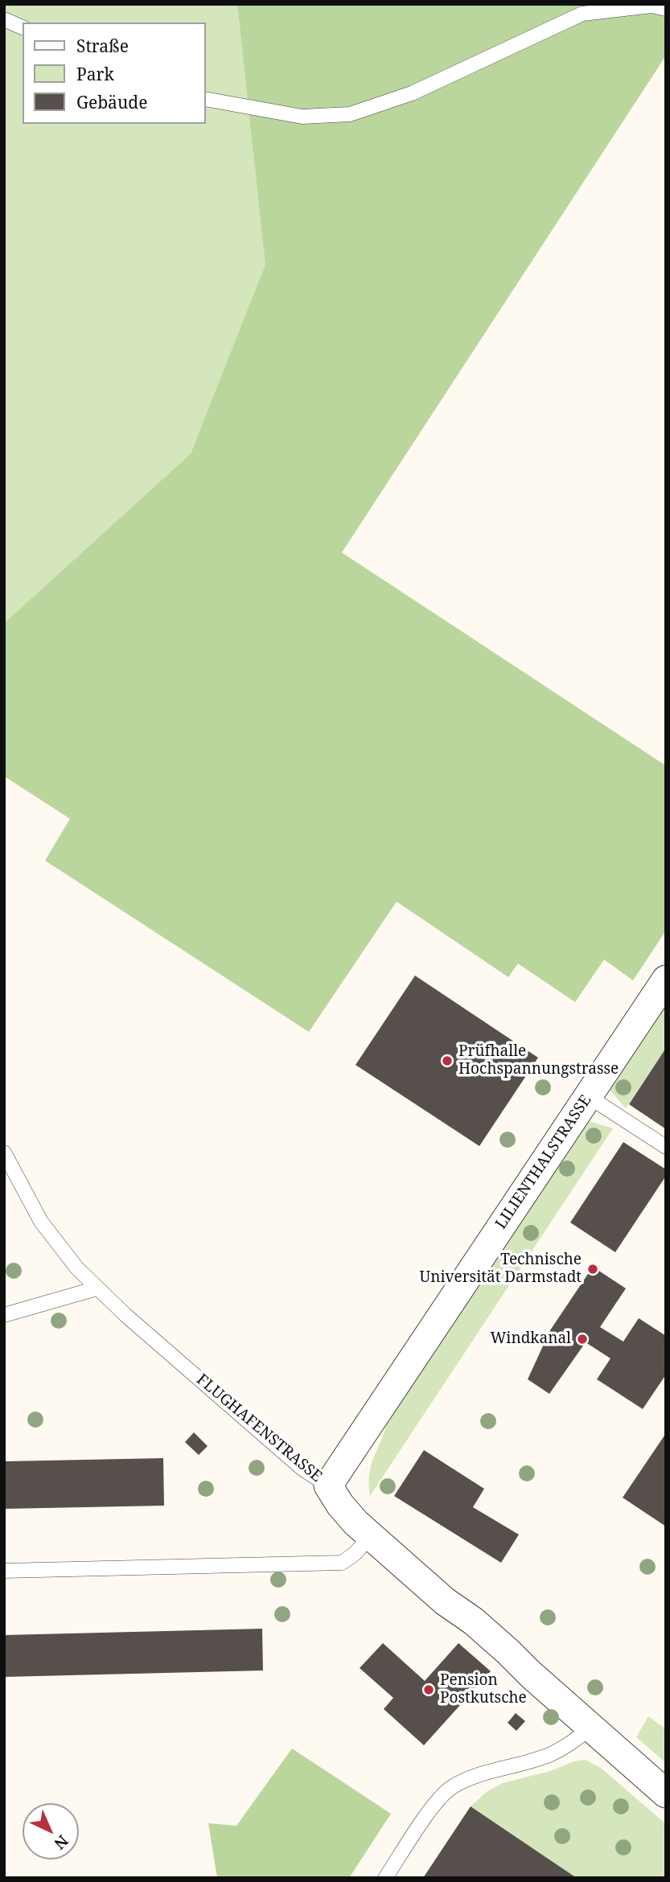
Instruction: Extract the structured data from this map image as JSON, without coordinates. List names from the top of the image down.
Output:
{
  "streets": {
    "street": ["LILIENTHALSTRASSE", "FLUGHAFENSTRASSE"]
  },
  "crossings": [
    ["LILIENTHALSTRASSE", "FLUGHAFENSTRASSE"]
  ],
  "places": [
    "Prüfhalle Hochspannungstrasse",
    "Technische Universität Darmstadt",
    "Windkanal",
    "Pension Postkutsche"
  ],
  "legend": ["Straße", "Park", "Gebäude"],
  "north": "bottom right"
}
